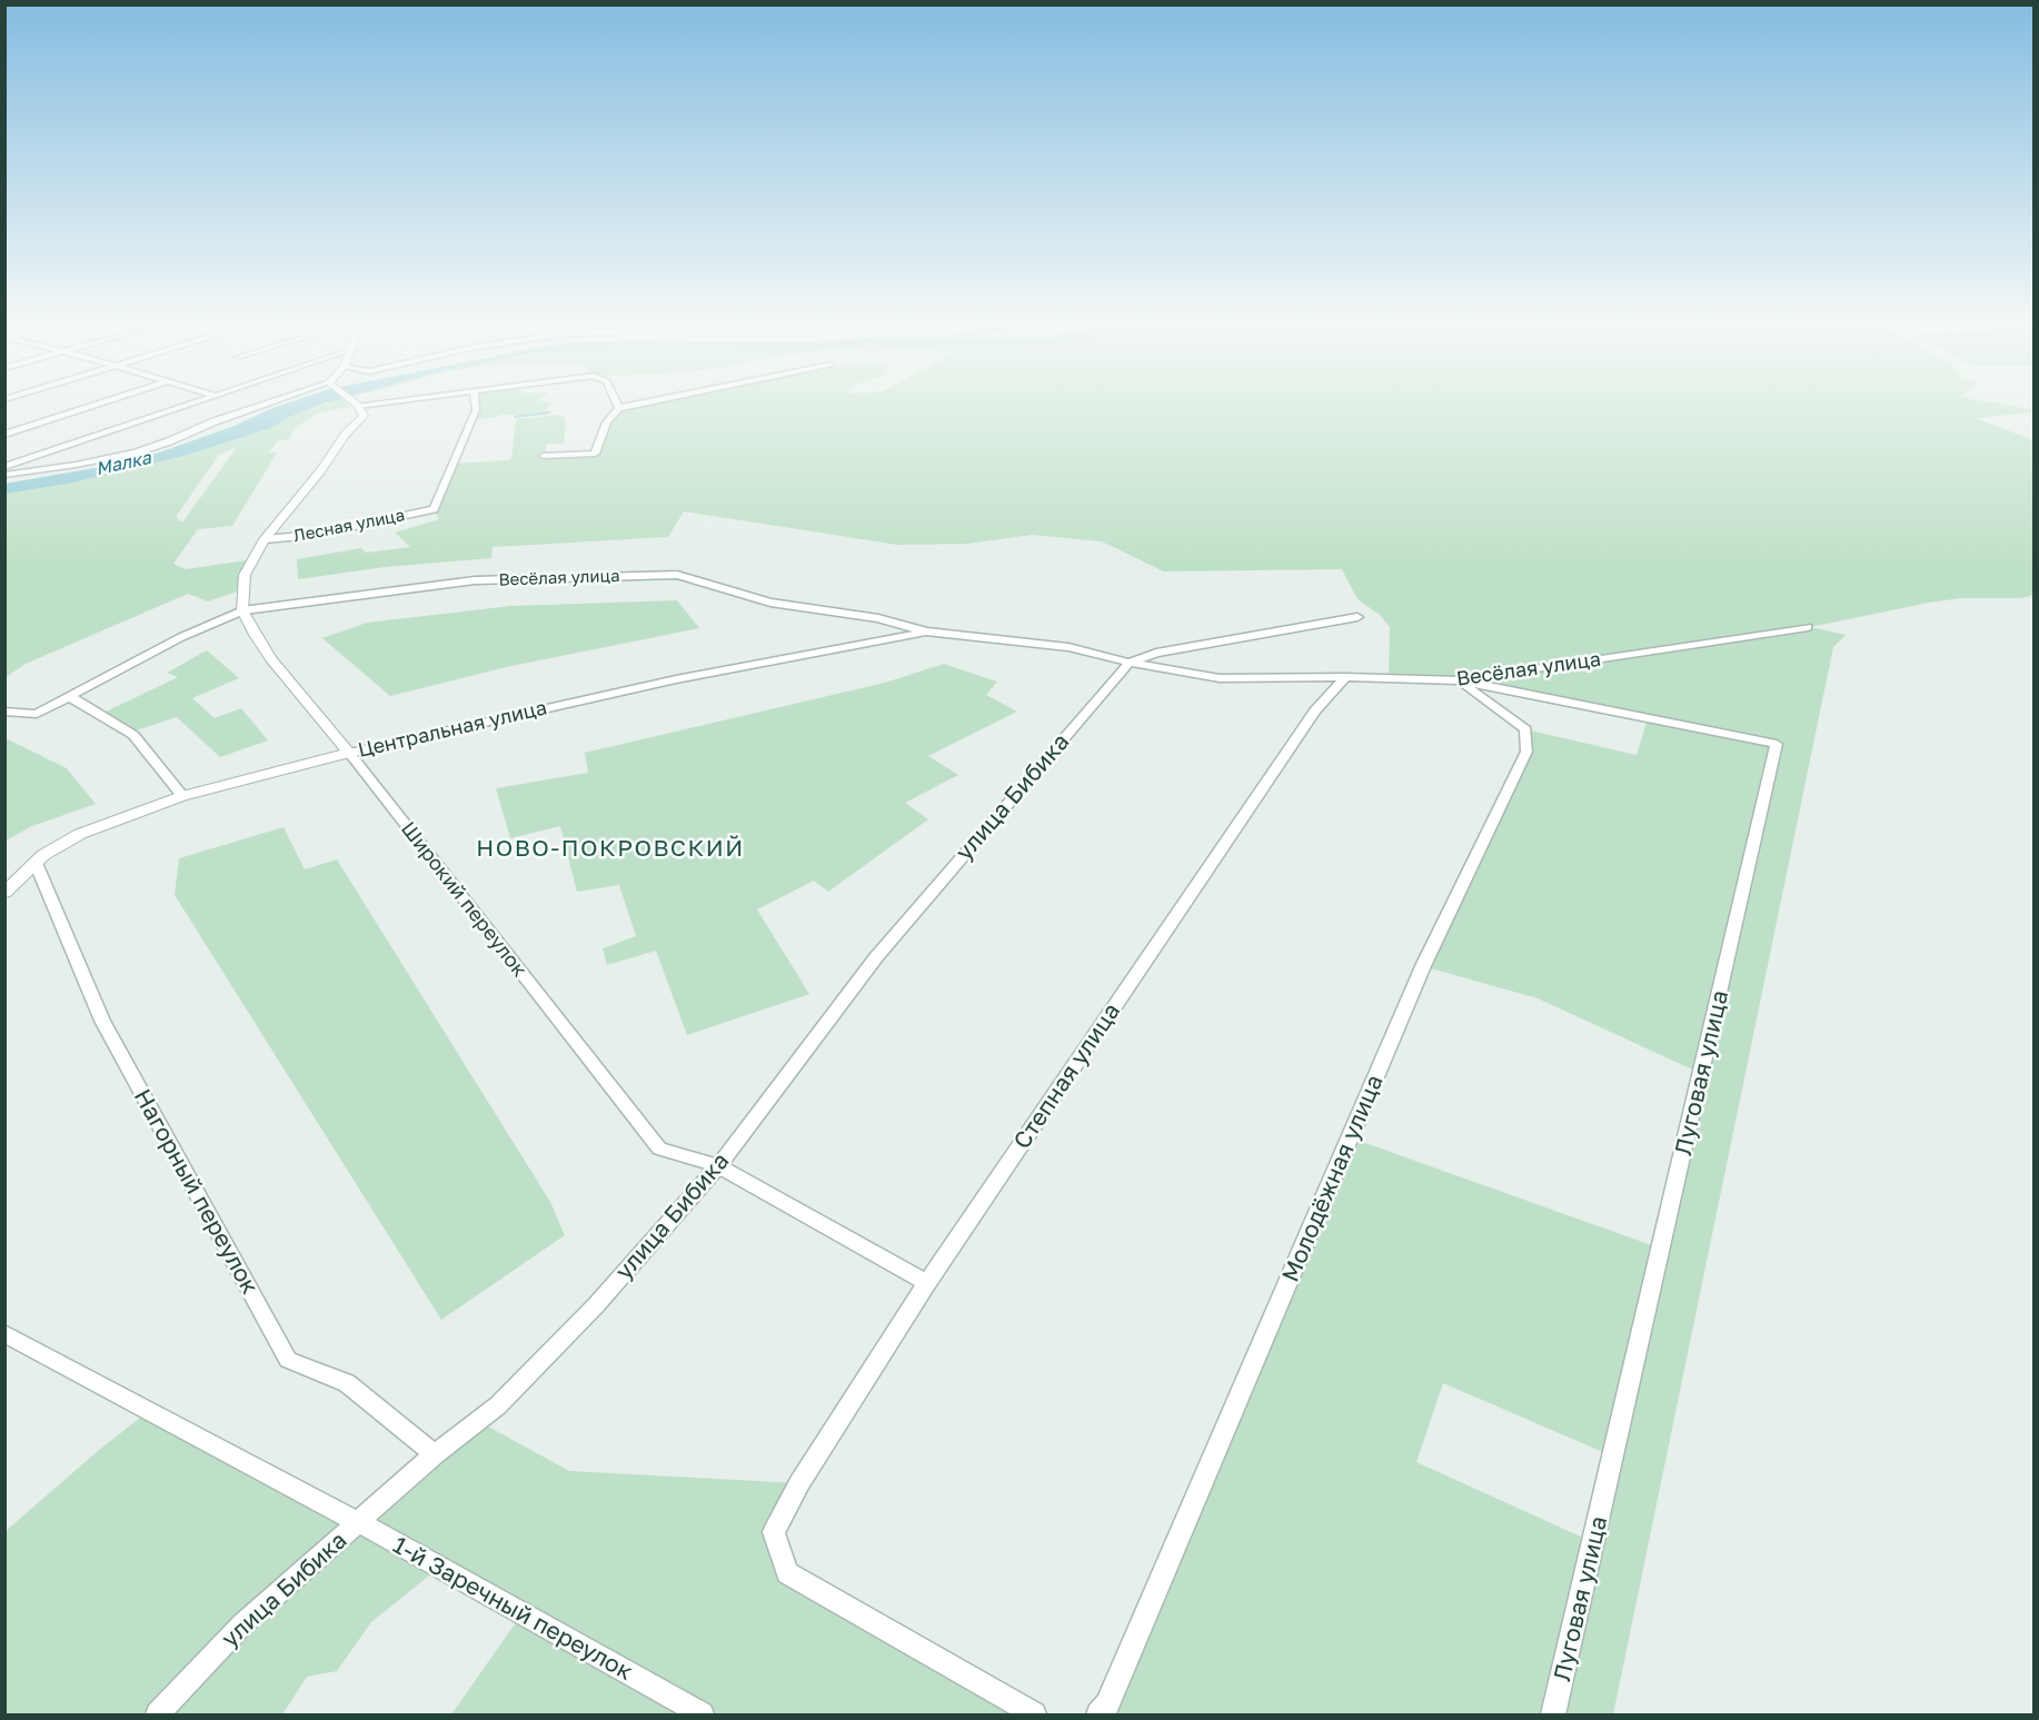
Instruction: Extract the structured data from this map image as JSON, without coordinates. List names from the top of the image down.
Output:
{
  "streets": {
    "street": [
      "Лесная улица",
      "Весёлая улица",
      "Центральная улица",
      "улица Бибика",
      "Широкий переулок",
      "Луговая улица",
      "Степная улица",
      "Молодёжная улица",
      "Нагорный переулок",
      "1-й Заречный переулок"
    ]
  },
  "crossings": [
    ["Весёлая улица", "Центральная улица"],
    ["Весёлая улица", "улица Бибика"],
    ["Весёлая улица", "Широкий переулок"],
    ["Весёлая улица", "Луговая улица"],
    ["Весёлая улица", "Степная улица"],
    ["Весёлая улица", "Молодёжная улица"],
    ["Центральная улица", "Широкий переулок"],
    ["Центральная улица", "Нагорный переулок"],
    ["улица Бибика", "Широкий переулок"],
    ["улица Бибика", "Нагорный переулок"],
    ["улица Бибика", "1-й Заречный переулок"],
    ["Широкий переулок", "Степная улица"],
    ["Луговая улица", "Молодёжная улица"]
  ],
  "districts": ["НОВО-ПОКРОВСКИЙ"],
  "water": ["Малка"]
}
